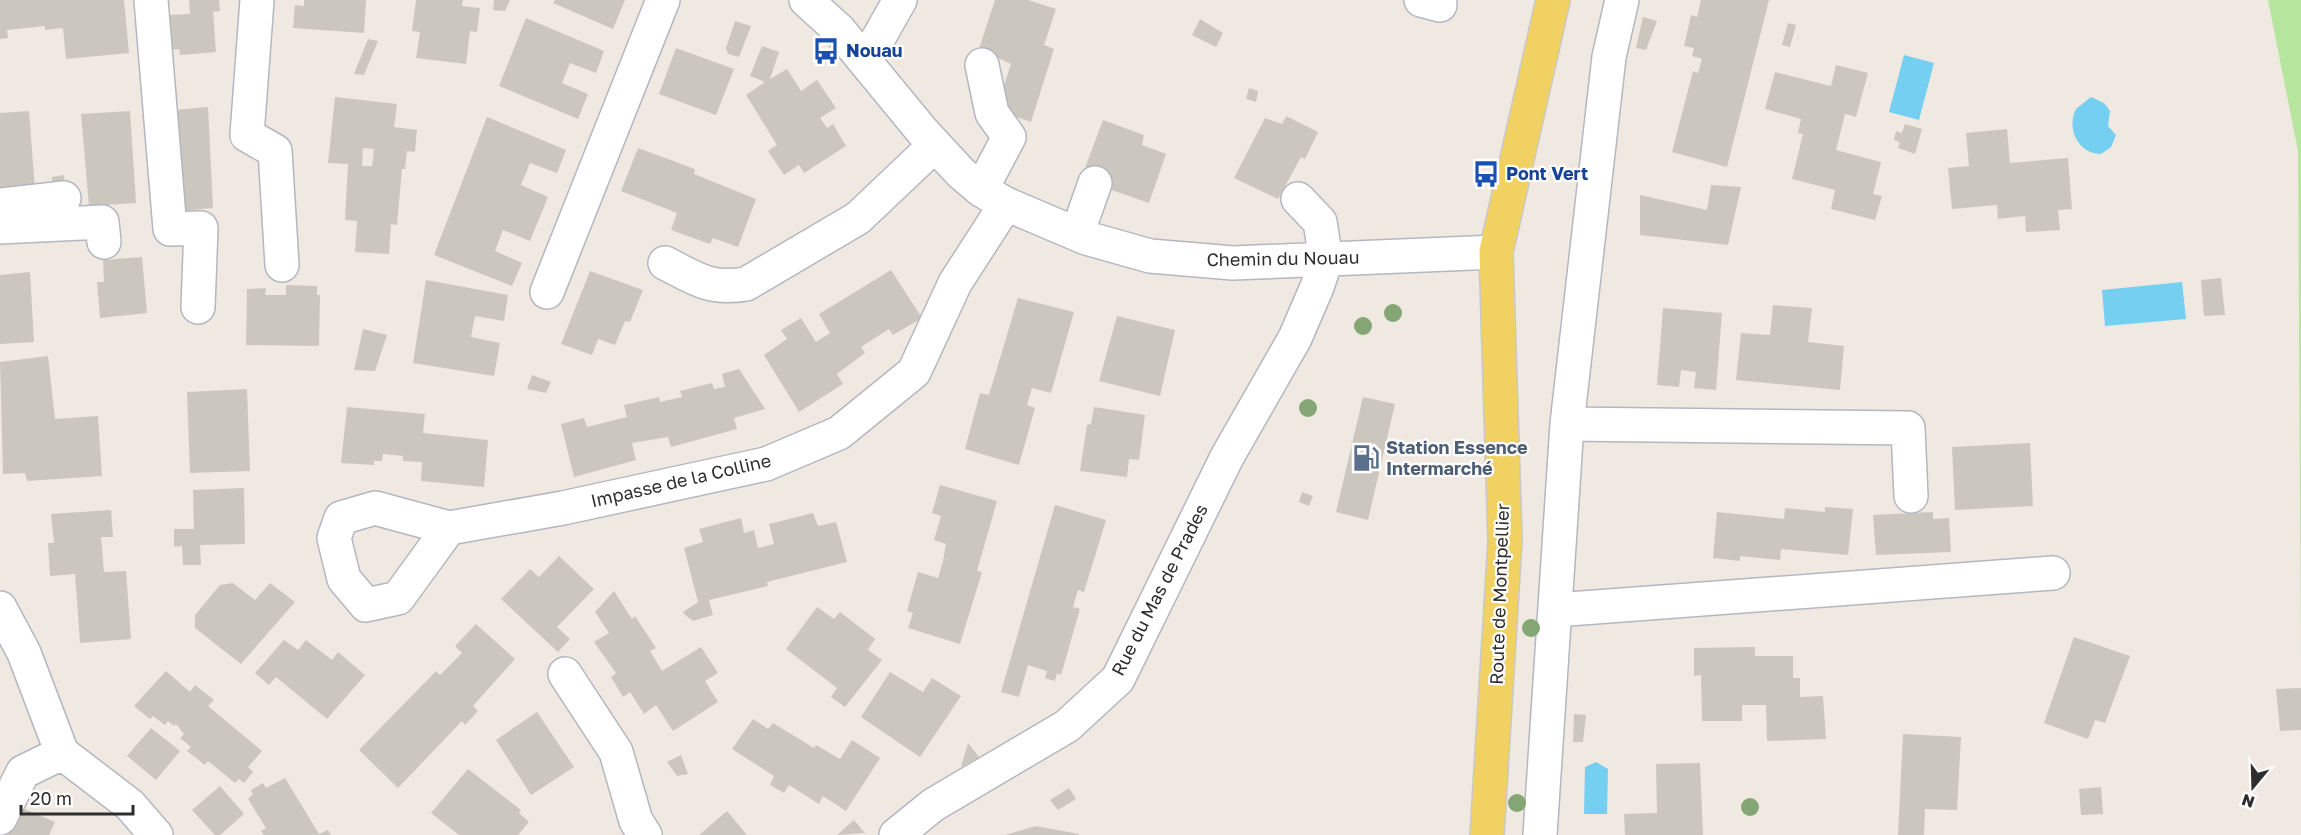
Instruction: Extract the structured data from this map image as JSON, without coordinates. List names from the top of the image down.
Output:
{
  "streets": {
    "main road": ["Route de Montpellier"],
    "street": ["Chemin du Nouau", "Impasse de la Colline", "Rue du Mas de Prades"]
  },
  "crossings": [
    ["Chemin du Nouau", "Impasse de la Colline"],
    ["Chemin du Nouau", "Rue du Mas de Prades"],
    ["Chemin du Nouau", "Route de Montpellier"]
  ],
  "places": {
    "bus stop": ["Nouau", "Pont Vert"],
    "fuel station": ["Station Essence Intermarché"]
  },
  "scale_bar": "20 m",
  "north": "bottom"
}
